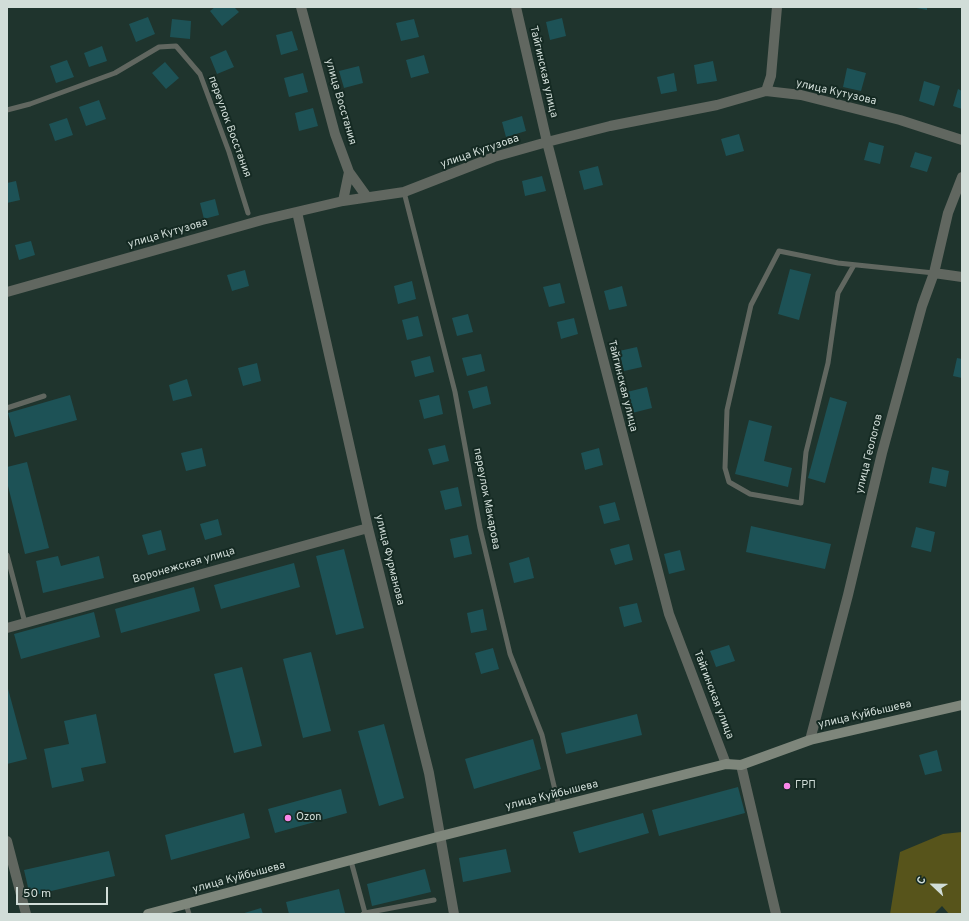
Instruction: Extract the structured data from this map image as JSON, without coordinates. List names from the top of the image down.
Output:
{
  "streets": {
    "street": [
      "Тайгинская улица",
      "улица Кутузова",
      "улица Восстания",
      "улица Геологов",
      "улица Фурманова",
      "Воронежская улица",
      "улица Куйбышева"
    ],
    "lane": ["переулок Восстания", "переулок Макарова"]
  },
  "crossings": [
    ["Тайгинская улица", "улица Кутузова"],
    ["Тайгинская улица", "улица Куйбышева"],
    ["улица Кутузова", "улица Восстания"],
    ["улица Кутузова", "переулок Макарова"],
    ["улица Кутузова", "улица Фурманова"],
    ["улица Геологов", "улица Куйбышева"],
    ["переулок Макарова", "улица Куйбышева"],
    ["улица Фурманова", "Воронежская улица"],
    ["улица Фурманова", "улица Куйбышева"]
  ],
  "places": ["ГРП", "Ozon"],
  "scale_bar": "50 m",
  "north": "left"
}
